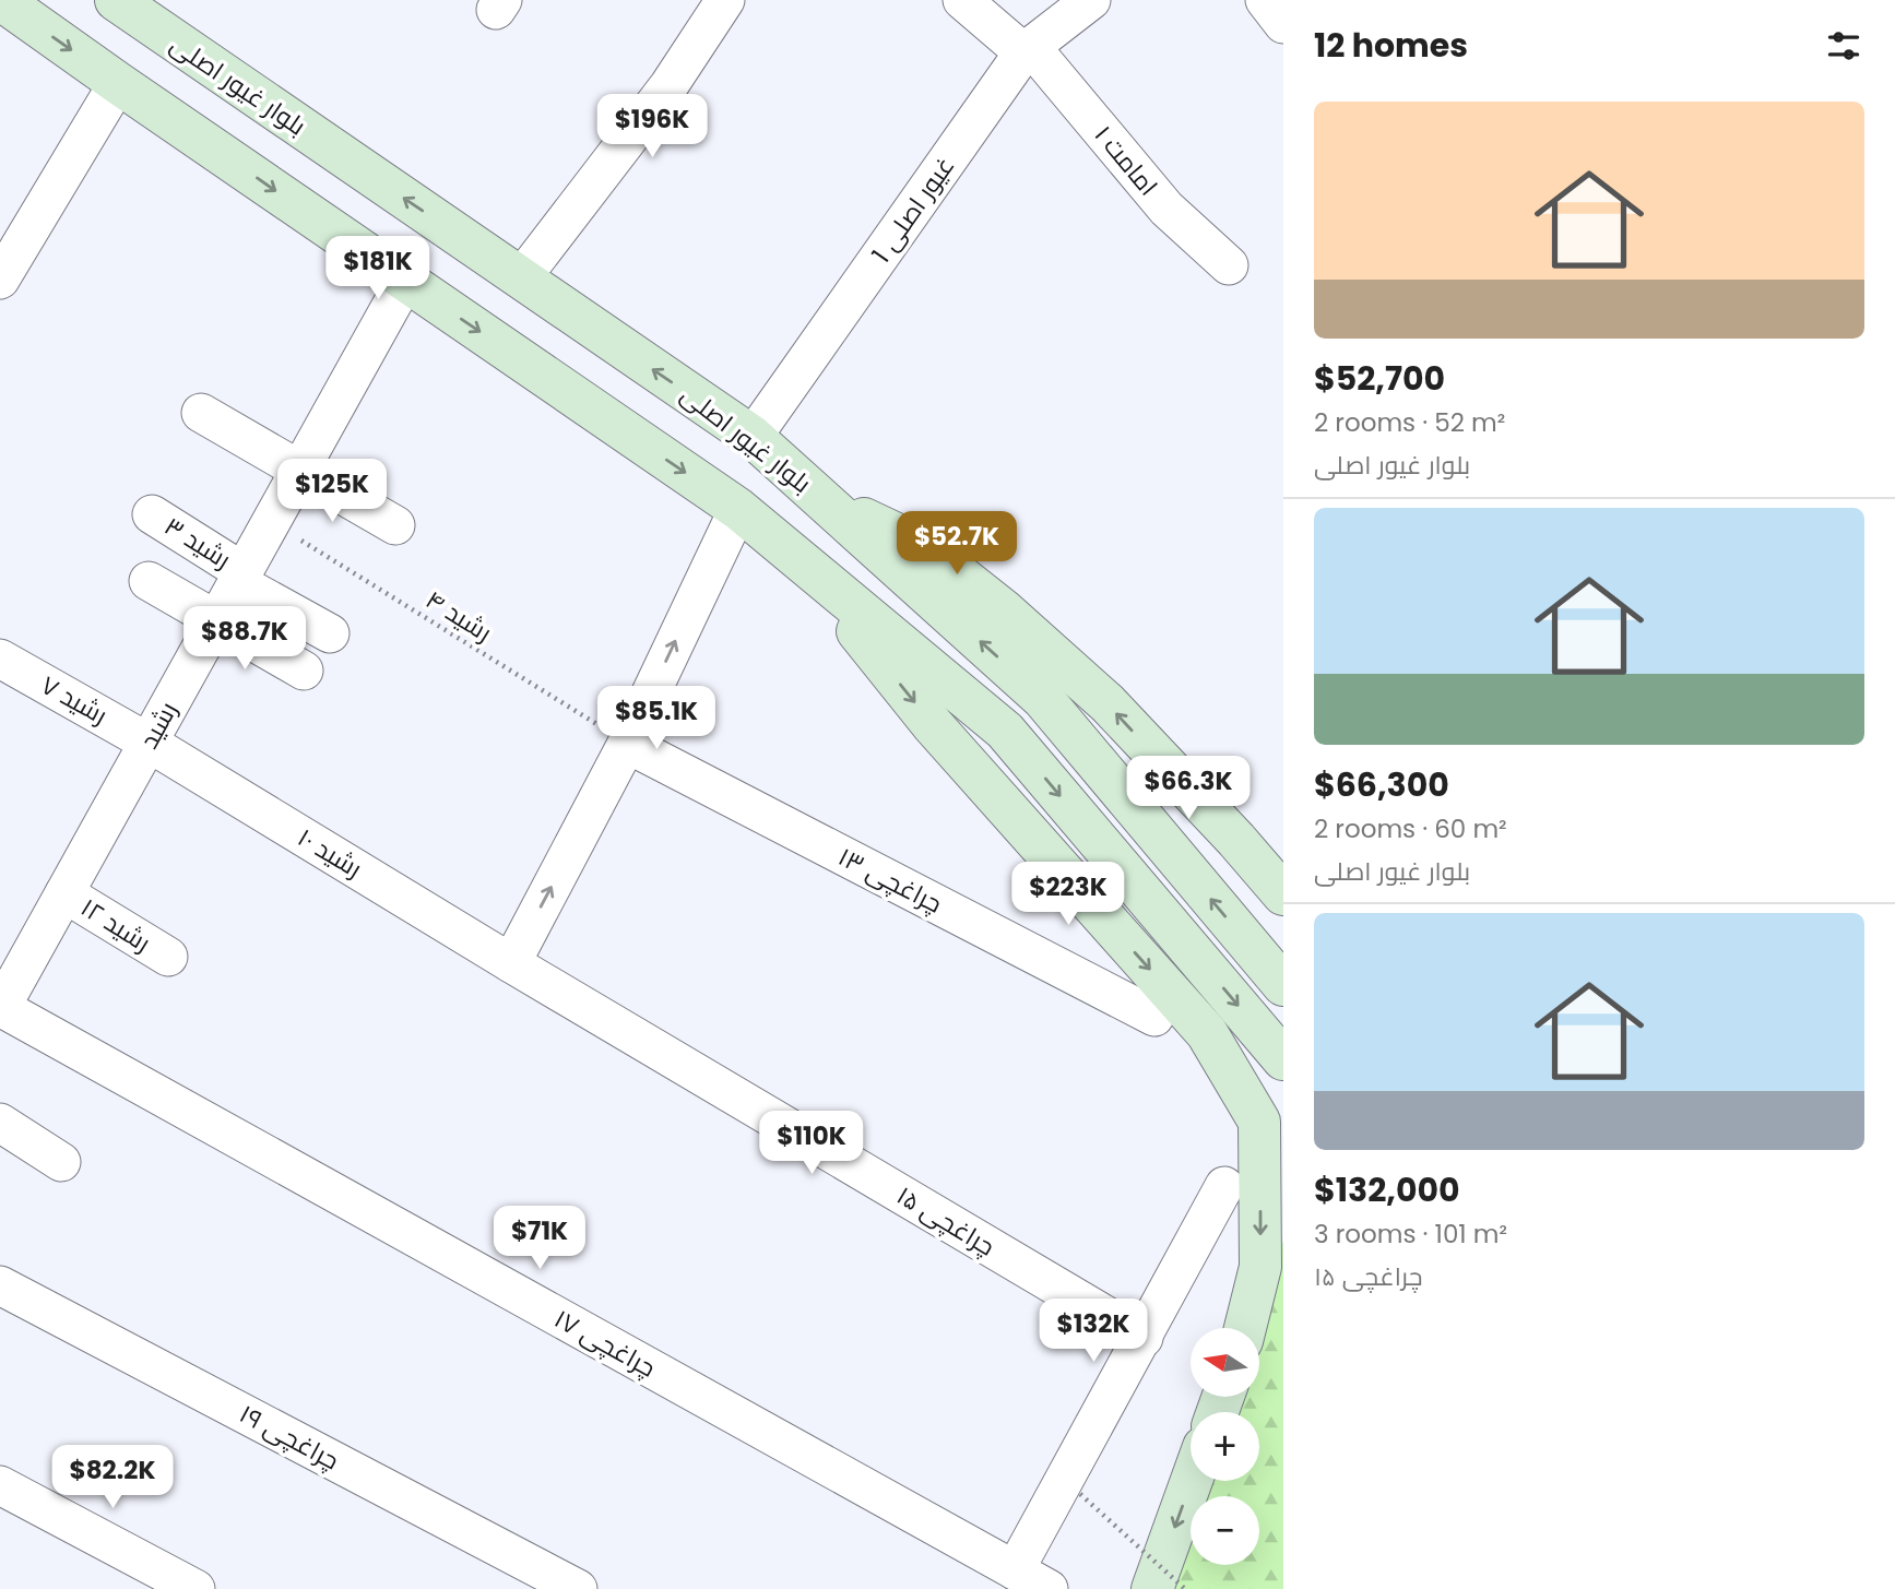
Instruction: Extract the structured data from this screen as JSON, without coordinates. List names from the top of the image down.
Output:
{
  "streets": {
    "main road": ["بلوار غیور اصلی"],
    "street": [
      "امامت ۱",
      "غیور اصلی 1",
      "رشید ۳",
      "رشید ۷",
      "رشید",
      "رشید ۱۰",
      "چراغچی ۱۳",
      "رشید ۱۲",
      "چراغچی ۱۵",
      "چراغچی ۱۷",
      "چراغچی ۱۹"
    ],
    "path": ["رشید ۴"]
  },
  "crossings": [
    ["بلوار غیور اصلی", "غیور اصلی 1"],
    ["امامت ۱", "غیور اصلی 1"],
    ["رشید ۳", "رشید"],
    ["رشید ۴", "رشید"],
    ["رشید ۴", "چراغچی ۱۳"],
    ["رشید ۷", "رشید"],
    ["رشید ۷", "رشید ۱۰"],
    ["رشید", "رشید ۱۰"],
    ["رشید", "رشید ۱۲"],
    ["رشید", "چراغچی ۱۷"],
    ["رشید ۱۰", "چراغچی ۱۵"]
  ],
  "north": "left",
  "page": {
    "heading": "12 homes",
    "list": [
      {
        "name": "$52,700",
        "note": "2 rooms · 52 m² · بلوار غیور اصلی"
      },
      {
        "name": "$66,300",
        "note": "2 rooms · 60 m² · بلوار غیور اصلی"
      },
      {
        "name": "$132,000",
        "note": "3 rooms · 101 m² · چراغچی ۱۵"
      }
    ],
    "price": [
      "$196K",
      "$181K",
      "$125K",
      "$52.7K",
      "$88.7K",
      "$85.1K",
      "$66.3K",
      "$223K",
      "$110K",
      "$71K",
      "$132K",
      "$82.2K"
    ],
    "map_buttons": ["+", "−"]
  }
}
